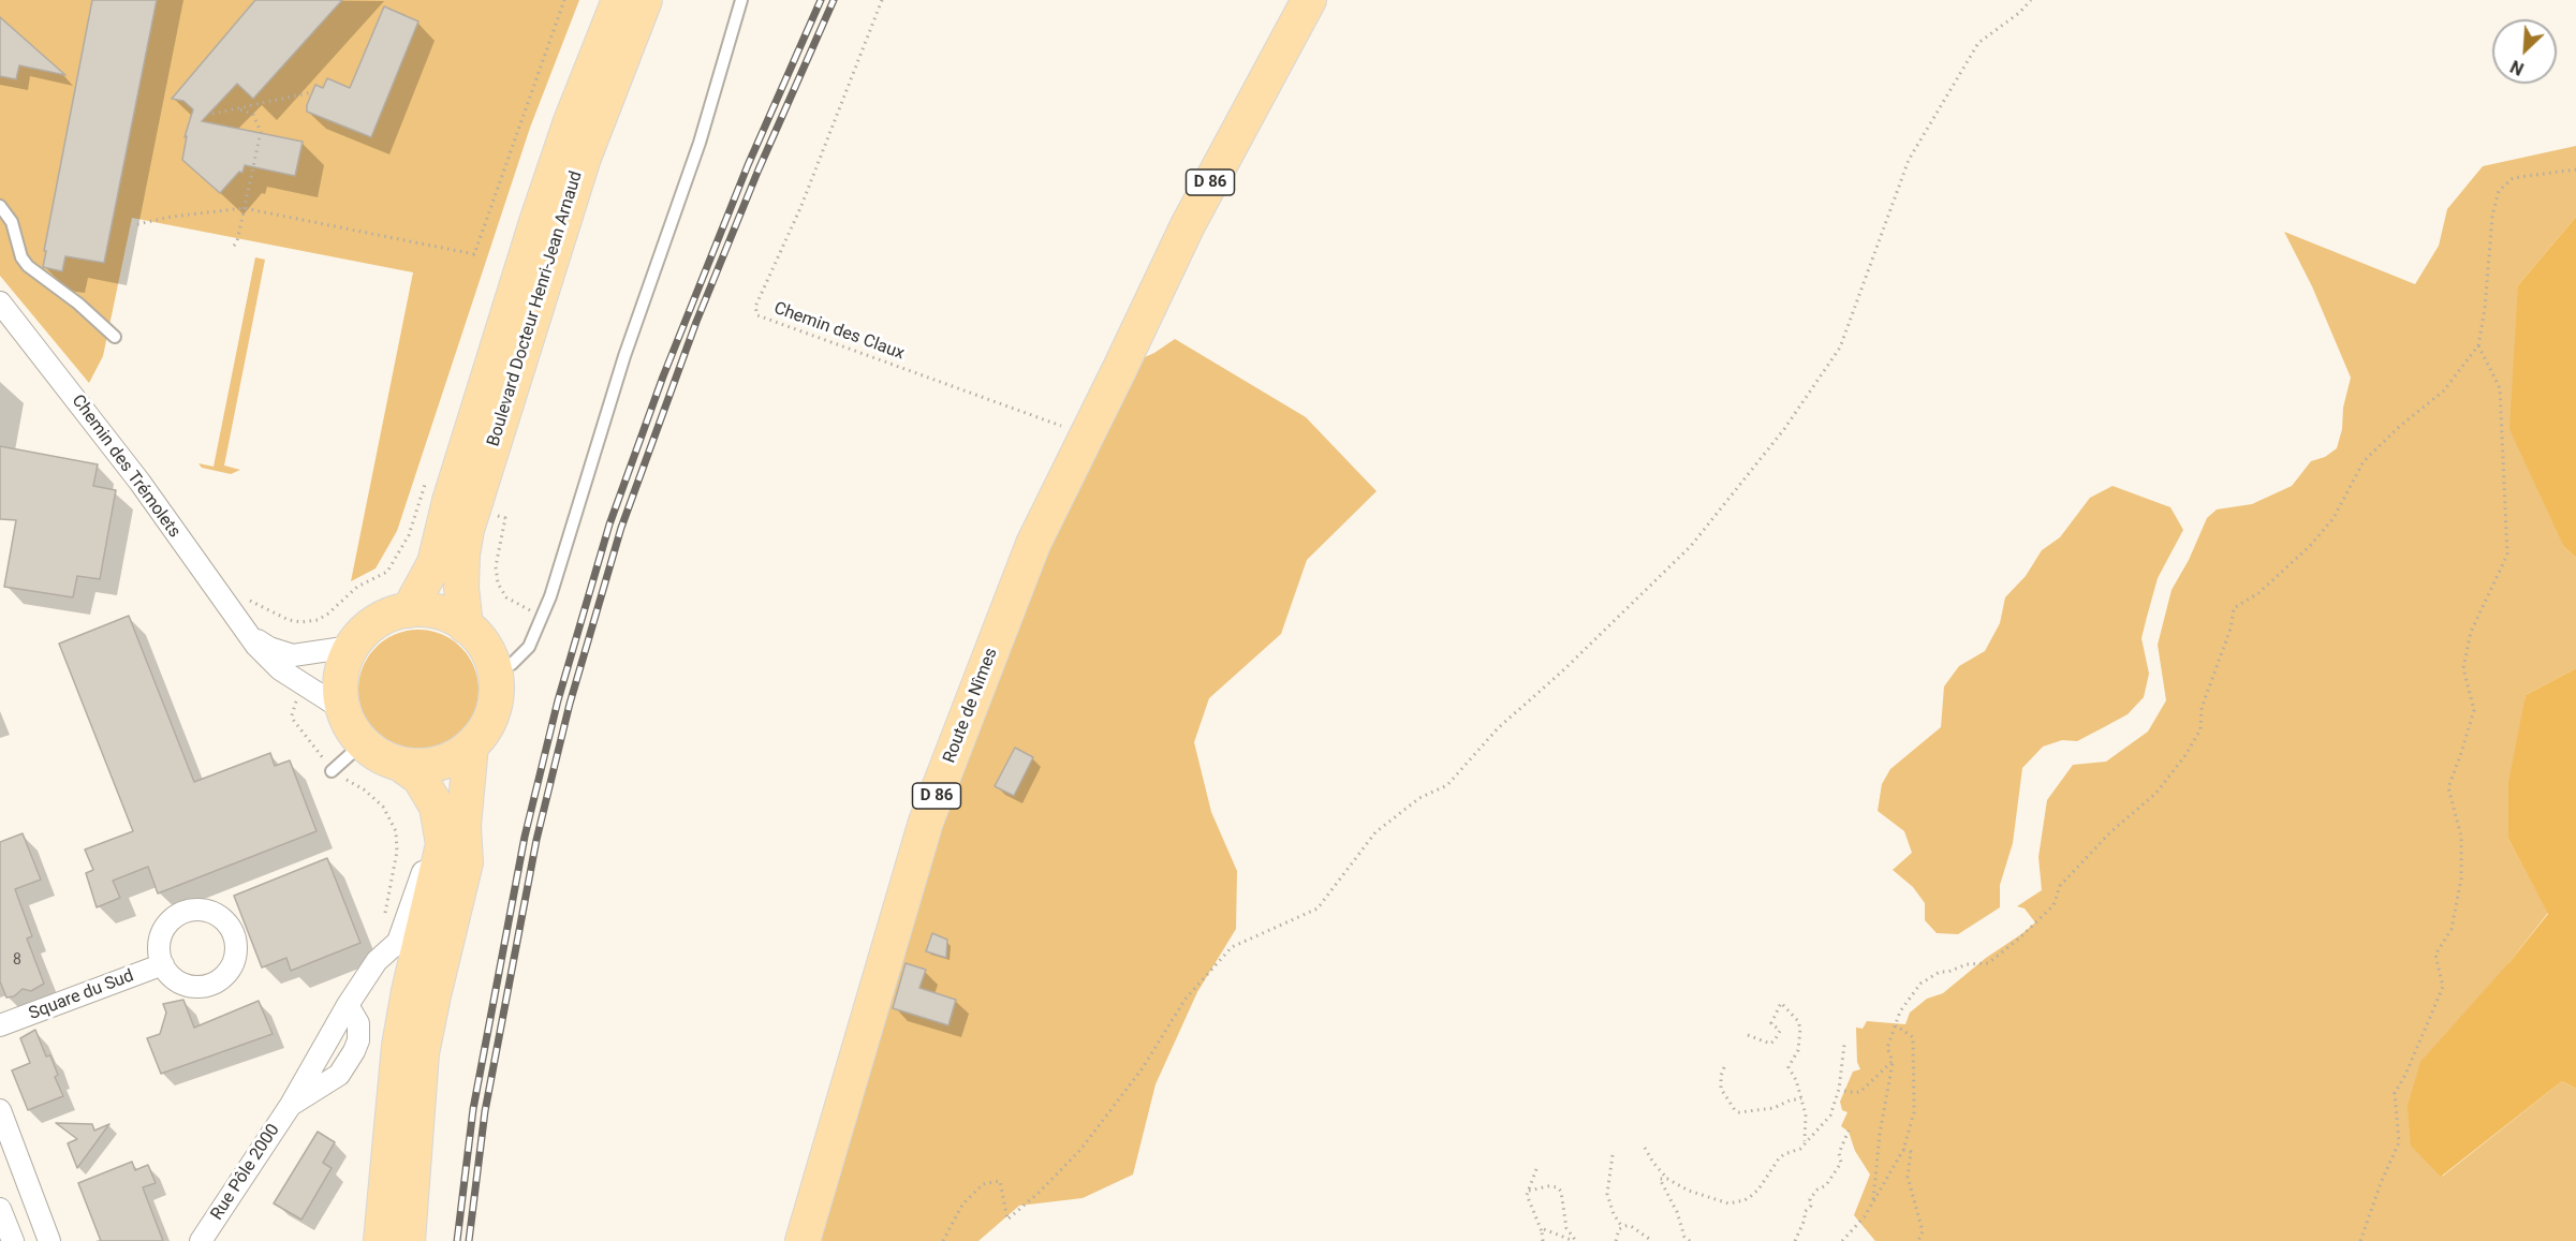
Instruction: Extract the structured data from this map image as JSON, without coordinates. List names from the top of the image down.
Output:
{
  "streets": {
    "main road": ["D 86", "Boulevard Docteur Henri-Jean Arnaud", "Route de Nîmes"],
    "street": ["Chemin des Trémolets", "Square du Sud", "Rue Pôle 2000"],
    "path": ["Chemin des Claux"]
  },
  "crossings": [
    ["Boulevard Docteur Henri-Jean Arnaud", "Chemin des Trémolets"],
    ["Chemin des Claux", "Route de Nîmes"]
  ],
  "house_numbers": ["8"],
  "north": "bottom left"
}
